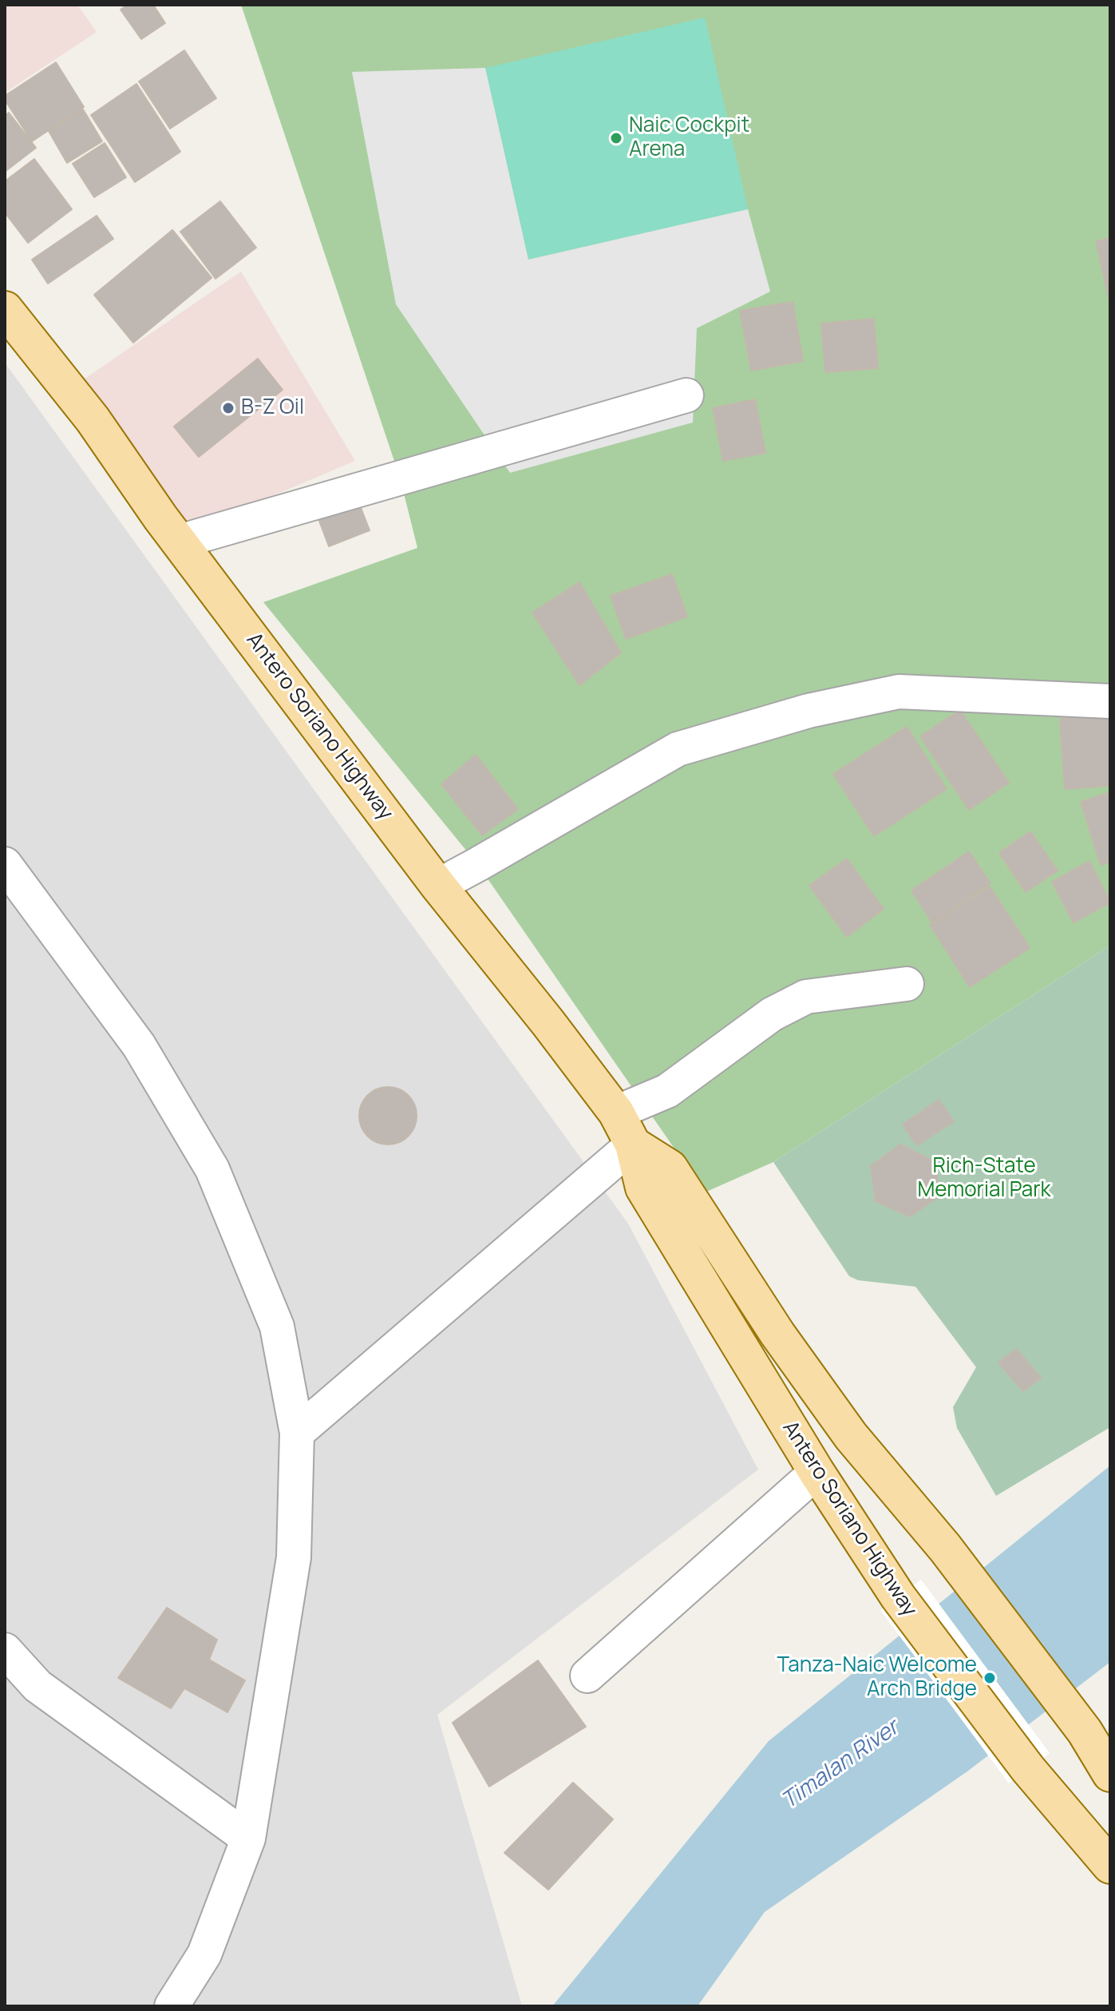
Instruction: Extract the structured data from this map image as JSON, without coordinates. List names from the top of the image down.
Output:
{
  "streets": {
    "main road": ["Antero Soriano Highway"]
  },
  "water": ["Timalan River"],
  "parks": ["Rich-State Memorial Park"],
  "places": ["Naic Cockpit Arena", "B-Z Oil", "Tanza-Naic Welcome Arch Bridge"]
}
